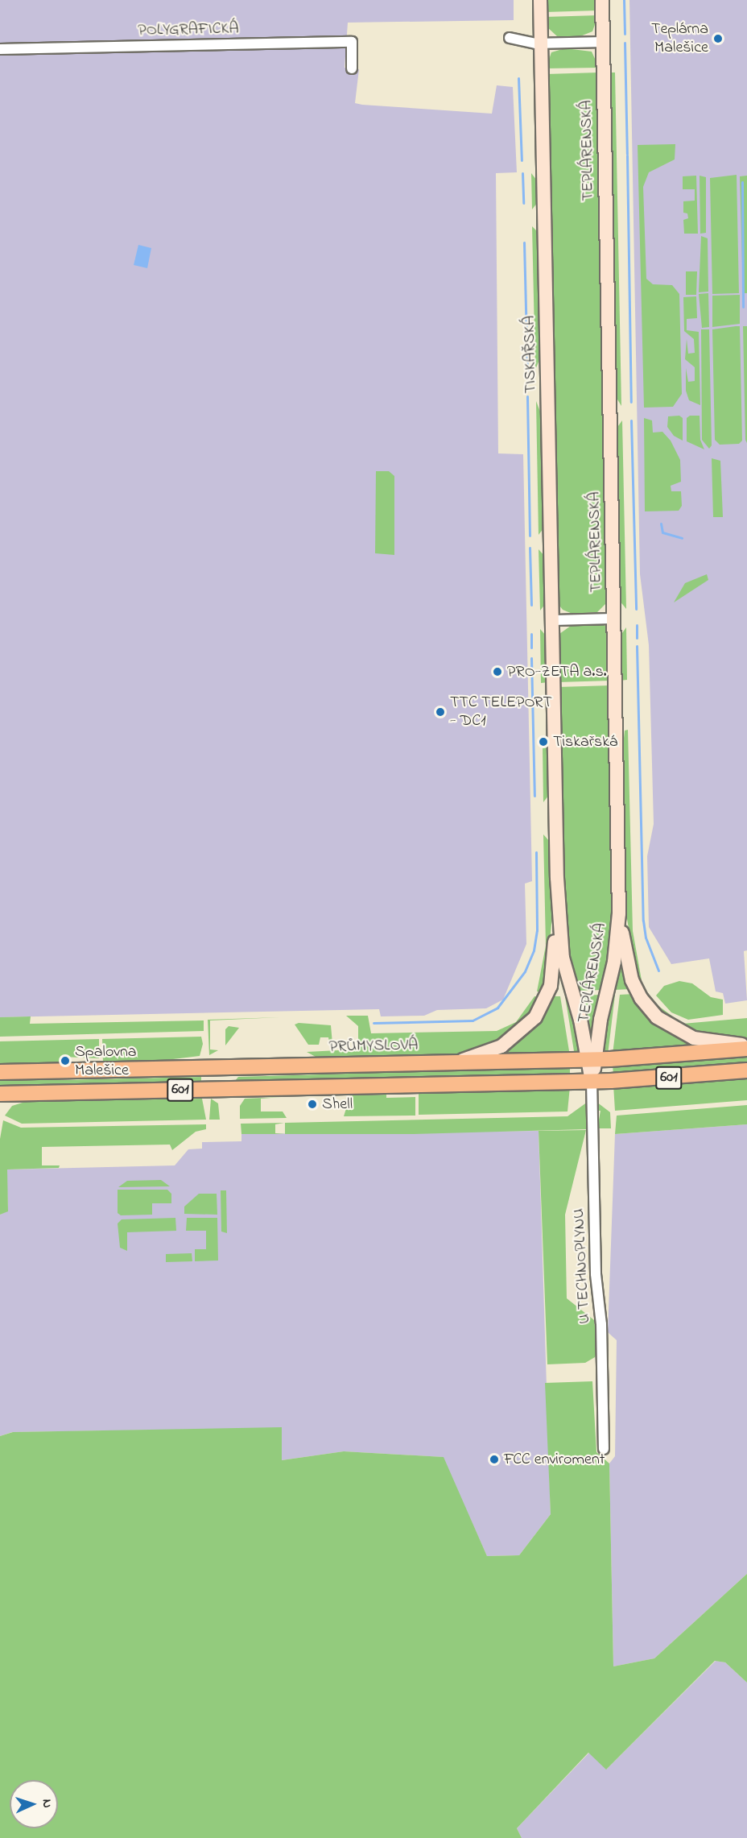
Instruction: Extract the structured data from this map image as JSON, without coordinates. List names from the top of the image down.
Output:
{
  "streets": {
    "main road": ["PRŮMYSLOVÁ", "601"],
    "street": [
      "POLYGRAFICKÁ",
      "TEPLÁRENSKÁ",
      "TISKAŘSKÁ",
      "U TECHNOPLYNU"
    ]
  },
  "crossings": [
    ["TEPLÁRENSKÁ", "TISKAŘSKÁ"],
    ["TEPLÁRENSKÁ", "PRŮMYSLOVÁ"],
    ["TEPLÁRENSKÁ", "601"],
    ["TEPLÁRENSKÁ", "U TECHNOPLYNU"],
    ["TISKAŘSKÁ", "PRŮMYSLOVÁ"],
    ["601", "U TECHNOPLYNU"]
  ],
  "places": [
    "Teplárna Malešice",
    "PRO-ZETA a.s.",
    "TTC TELEPORT - DC1",
    "Tiskařská",
    "Spalovna Malešice",
    "Shell",
    "FCC enviroment"
  ],
  "north": "right"
}
